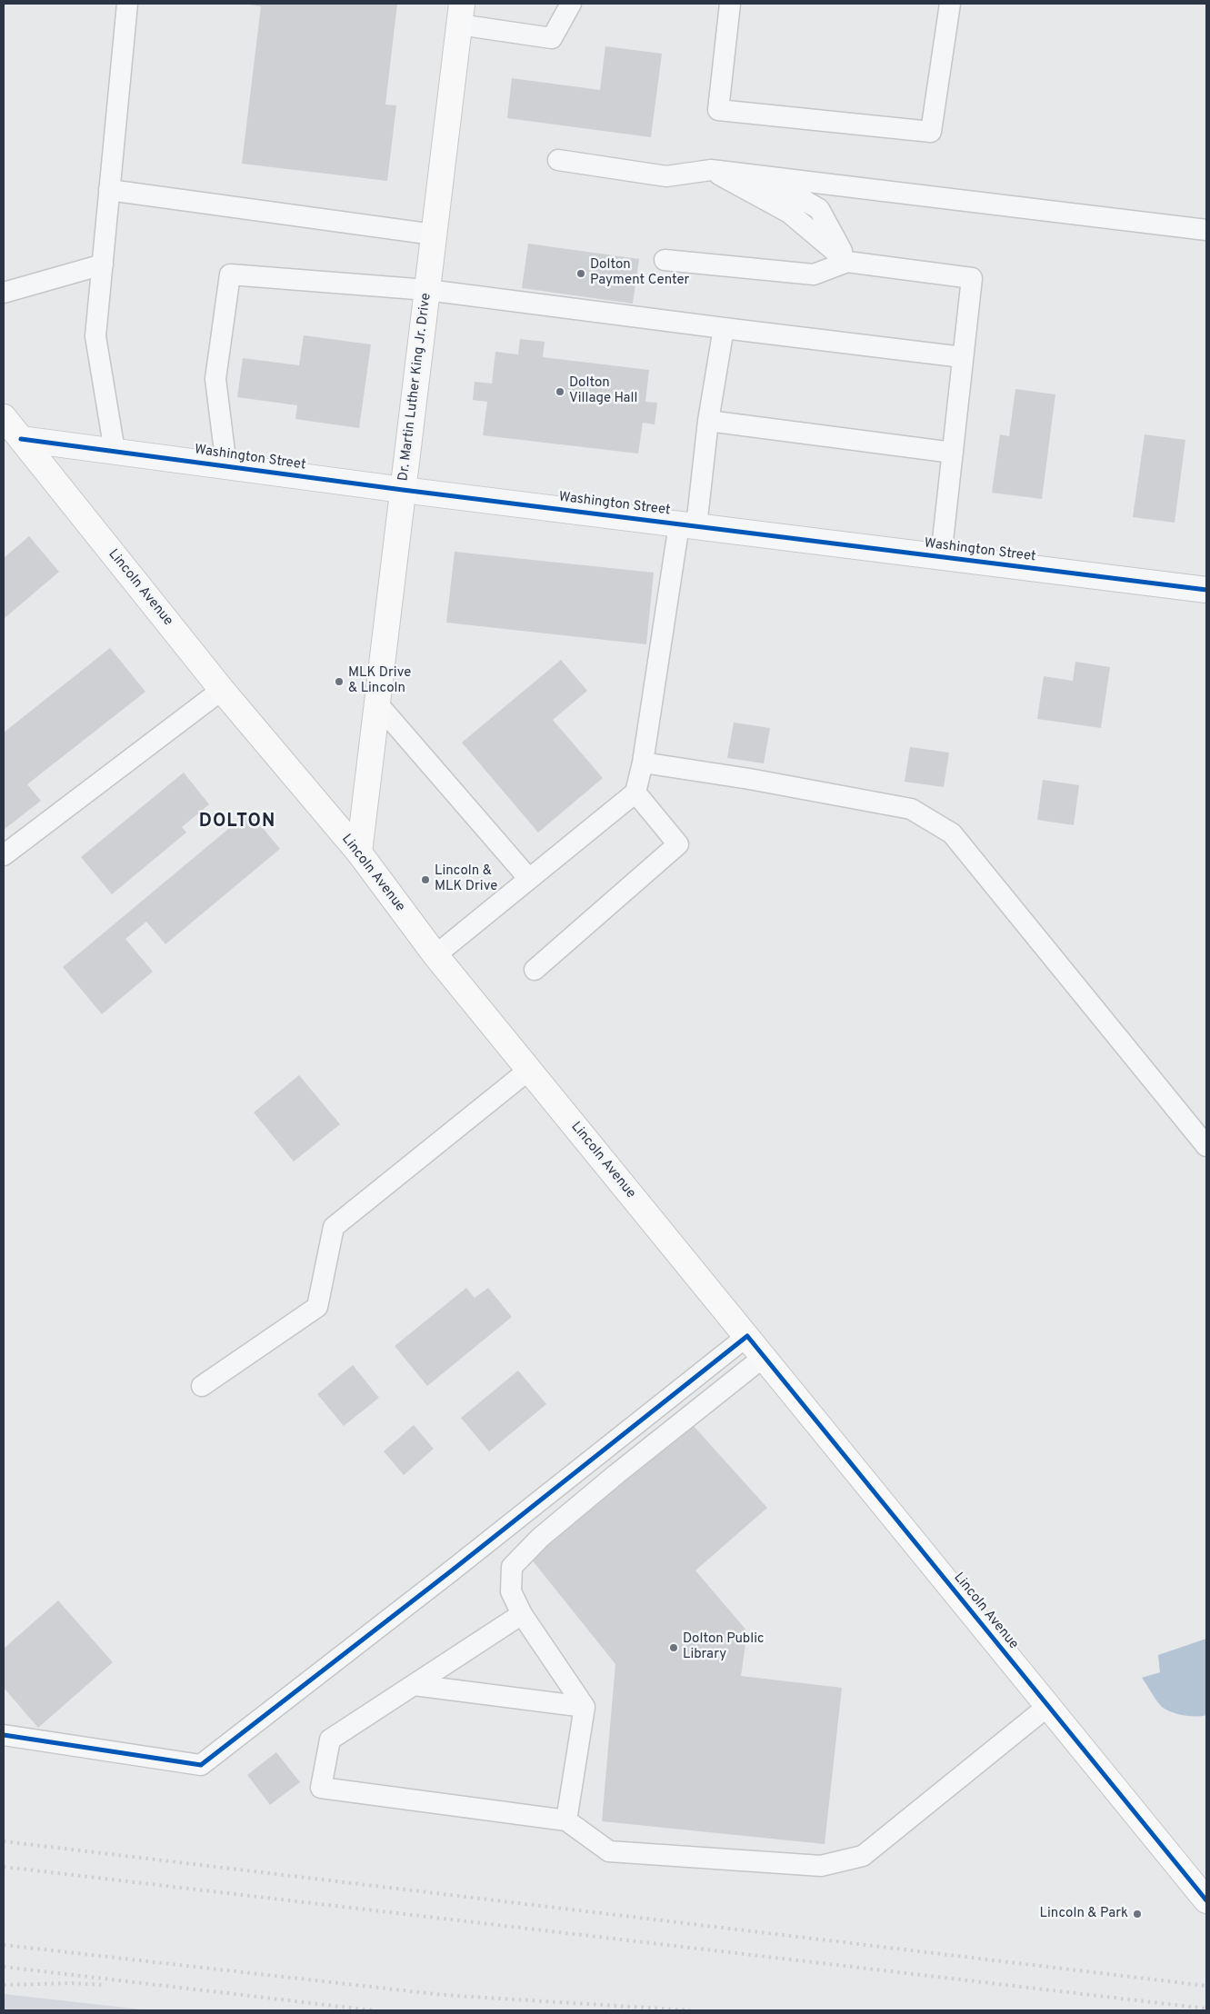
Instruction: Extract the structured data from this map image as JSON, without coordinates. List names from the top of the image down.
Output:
{
  "streets": {
    "street": ["Dr. Martin Luther King Jr. Drive", "Washington Street", "Lincoln Avenue"]
  },
  "crossings": [
    ["Dr. Martin Luther King Jr. Drive", "Washington Street"],
    ["Dr. Martin Luther King Jr. Drive", "Lincoln Avenue"],
    ["Washington Street", "Lincoln Avenue"]
  ],
  "districts": ["DOLTON"],
  "places": [
    "Dolton Payment Center",
    "Dolton Village Hall",
    "MLK Drive & Lincoln",
    "Lincoln & MLK Drive",
    "Dolton Public Library",
    "Lincoln & Park"
  ]
}
